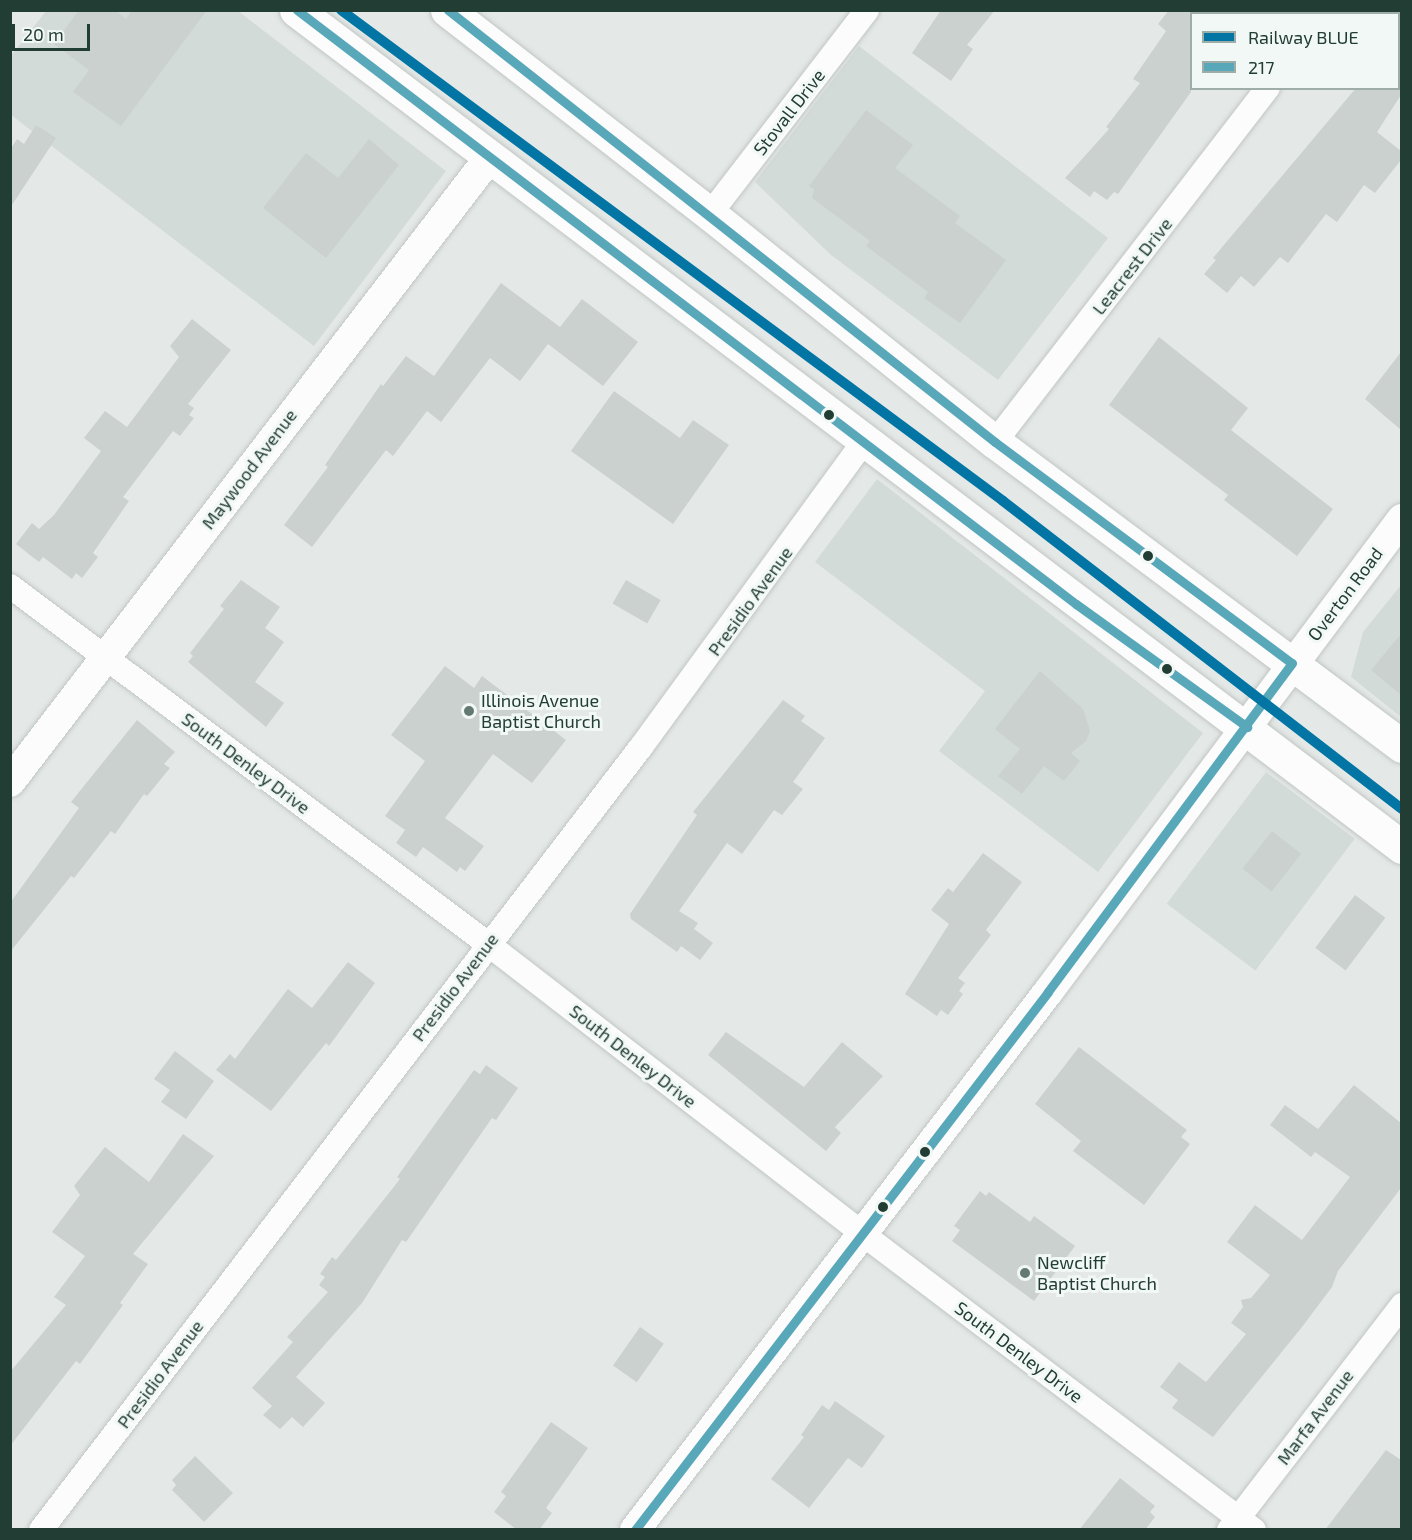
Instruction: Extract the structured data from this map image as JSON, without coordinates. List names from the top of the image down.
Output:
{
  "streets": {
    "street": [
      "Stovall Drive",
      "Leacrest Drive",
      "Maywood Avenue",
      "Overton Road",
      "Presidio Avenue",
      "South Denley Drive",
      "Marfa Avenue"
    ]
  },
  "crossings": [
    ["Maywood Avenue", "South Denley Drive"],
    ["Overton Road", "South Denley Drive"],
    ["Presidio Avenue", "South Denley Drive"],
    ["South Denley Drive", "Marfa Avenue"]
  ],
  "places": ["Illinois Avenue Baptist Church", "Newcliff Baptist Church"],
  "lines": ["rail line BLUE", "transit line 217"],
  "legend": ["Railway BLUE", "217"],
  "scale_bar": "20 m"
}
